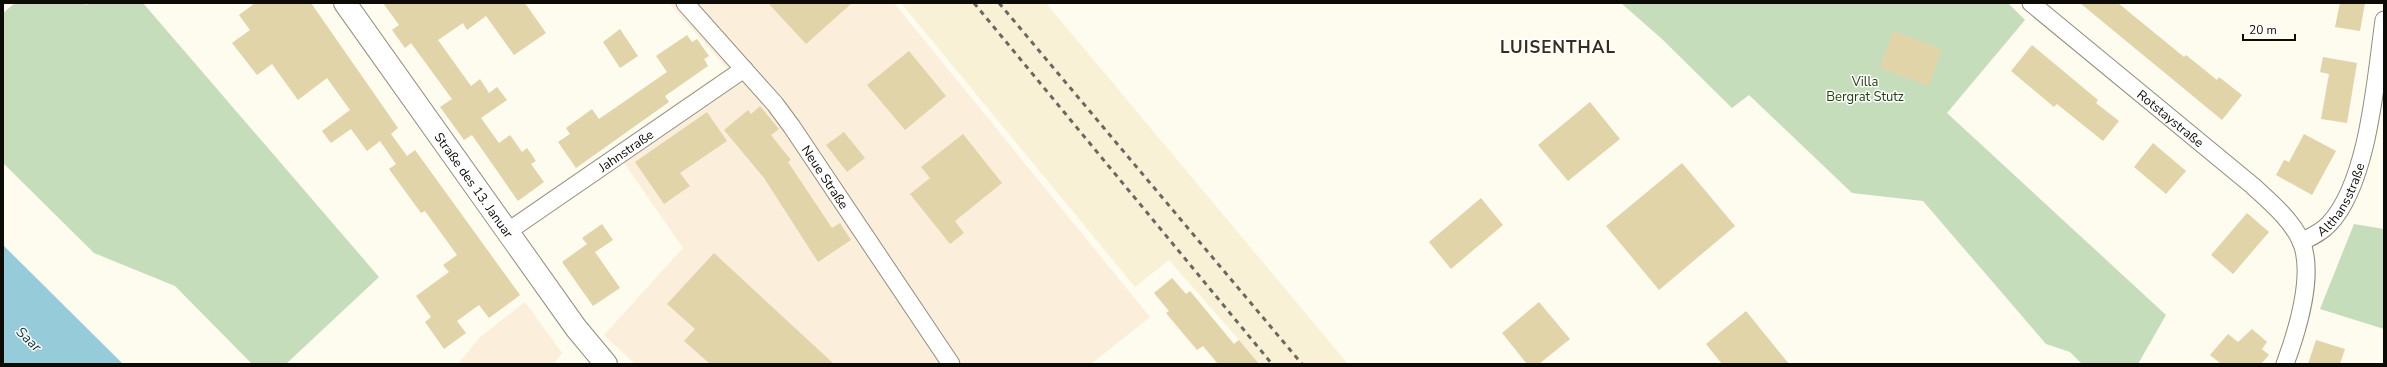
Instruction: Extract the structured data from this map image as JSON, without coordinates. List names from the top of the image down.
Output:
{
  "streets": {
    "main road": ["Straße des 13. Januar"],
    "street": [
      "Rotstaystraße",
      "Jahnstraße",
      "Neue Straße",
      "Althansstraße"
    ]
  },
  "crossings": [
    ["Rotstaystraße", "Althansstraße"],
    ["Jahnstraße", "Neue Straße"],
    ["Jahnstraße", "Straße des 13. Januar"]
  ],
  "districts": ["LUISENTHAL"],
  "water": ["Saar"],
  "parks": ["Villa Bergrat Stutz"],
  "scale_bar": "20 m"
}
